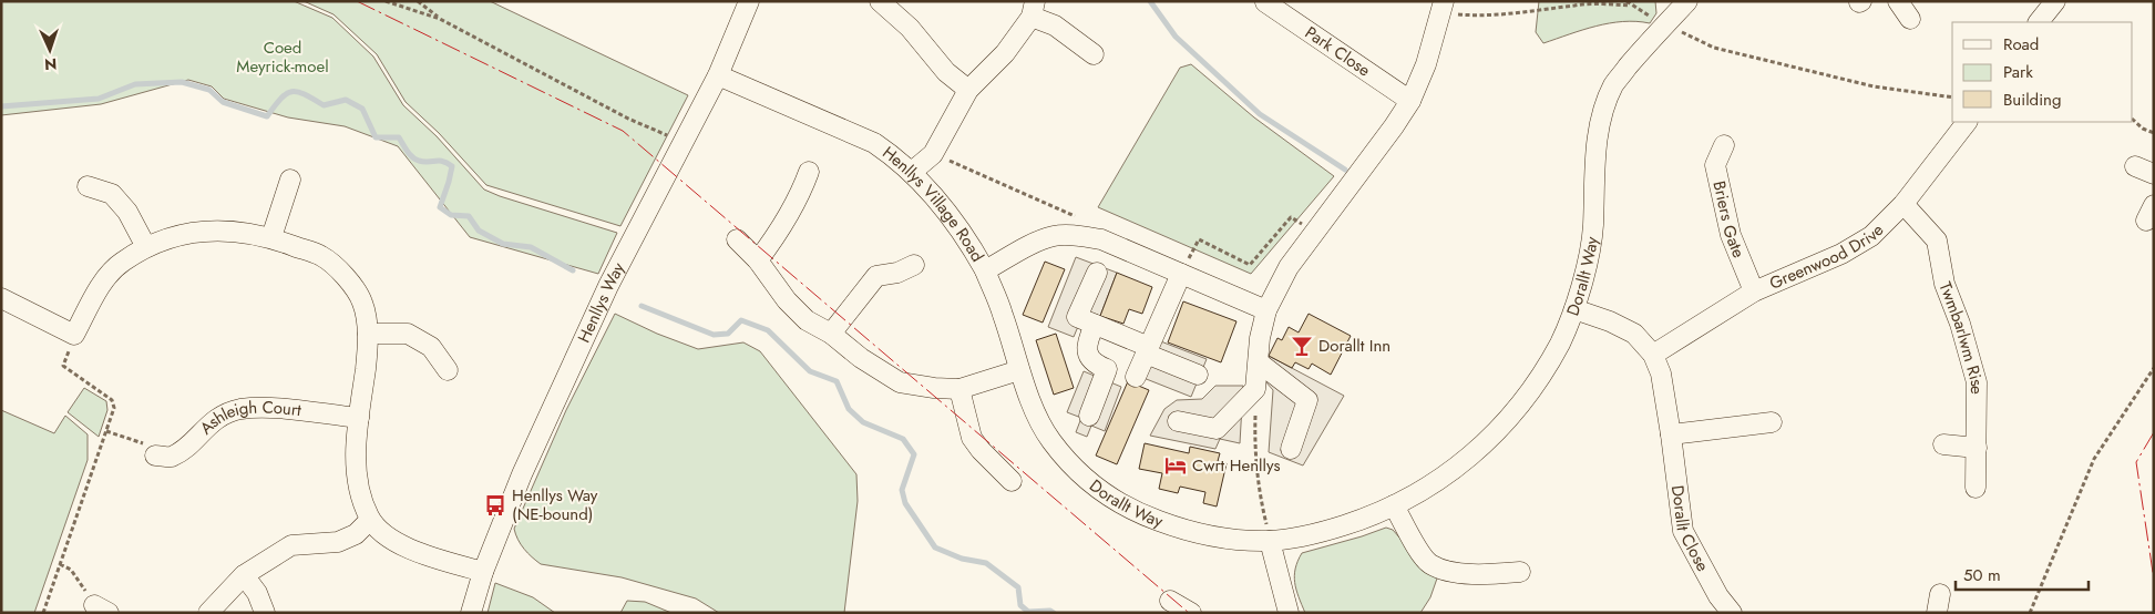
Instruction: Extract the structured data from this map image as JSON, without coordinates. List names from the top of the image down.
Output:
{
  "streets": {
    "street": [
      "Park Close",
      "Henllys Village Road",
      "Briers Gate",
      "Greenwood Drive",
      "Dorallt Way",
      "Henllys Way",
      "Twmbarlwm Rise",
      "Ashleigh Court",
      "Dorallt Close"
    ]
  },
  "crossings": [
    ["Henllys Village Road", "Dorallt Way"],
    ["Henllys Village Road", "Henllys Way"],
    ["Briers Gate", "Greenwood Drive"],
    ["Greenwood Drive", "Twmbarlwm Rise"],
    ["Greenwood Drive", "Dorallt Close"],
    ["Dorallt Way", "Dorallt Close"]
  ],
  "parks": ["Coed Meyrick-moel"],
  "places": {
    "bar": ["Dorallt Inn"],
    "hotel": ["Cwrt Henllys"],
    "bus stop": ["Henllys Way (NE-bound)"]
  },
  "legend": ["Road", "Park", "Building"],
  "scale_bar": "50 m",
  "north": "bottom"
}
